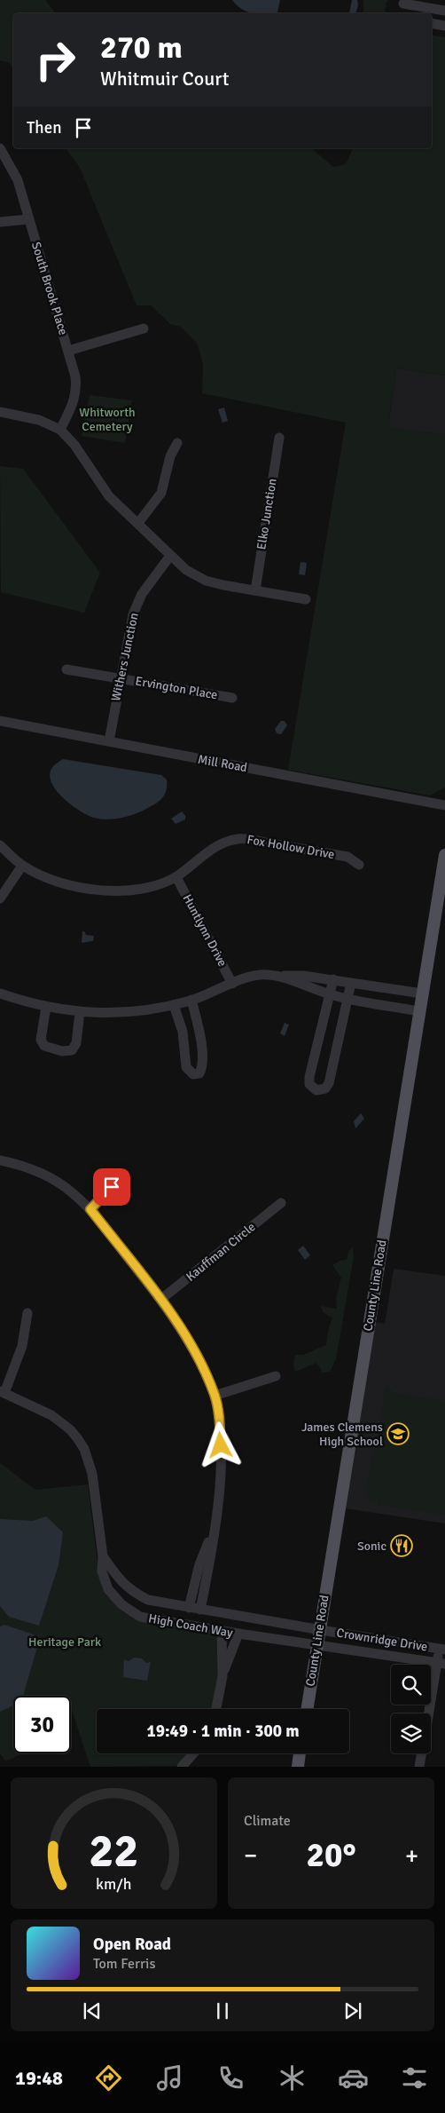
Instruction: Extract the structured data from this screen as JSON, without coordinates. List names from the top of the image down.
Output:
{
  "streets": {
    "main road": ["County Line Road"],
    "street": [
      "South Brook Place",
      "Elko Junction",
      "Withers Junction",
      "Ervington Place",
      "Mill Road",
      "Fox Hollow Drive",
      "Huntlynn Drive",
      "Kauffman Circle",
      "High Coach Way",
      "Crownridge Drive"
    ]
  },
  "crossings": [
    ["Withers Junction", "Ervington Place"],
    ["Withers Junction", "Mill Road"],
    ["Fox Hollow Drive", "Huntlynn Drive"],
    ["County Line Road", "High Coach Way"],
    ["County Line Road", "Crownridge Drive"],
    ["High Coach Way", "Crownridge Drive"]
  ],
  "parks": ["Whitworth Cemetery", "Heritage Park"],
  "places": {
    "school or university": ["James Clemens High School"],
    "restaurant": ["Sonic"]
  },
  "page": {
    "turn": ["270 m", "Whitmuir Court"],
    "then": "Then",
    "limit": "30",
    "trip": "19:49 · 1 min · 300 m",
    "tile": "Climate",
    "heat": ["−", "20°", "+"],
    "song": ["Open Road", "Tom Ferris"],
    "tabs": "19:48",
    "gauge": ["22", "km/h"]
  }
}
